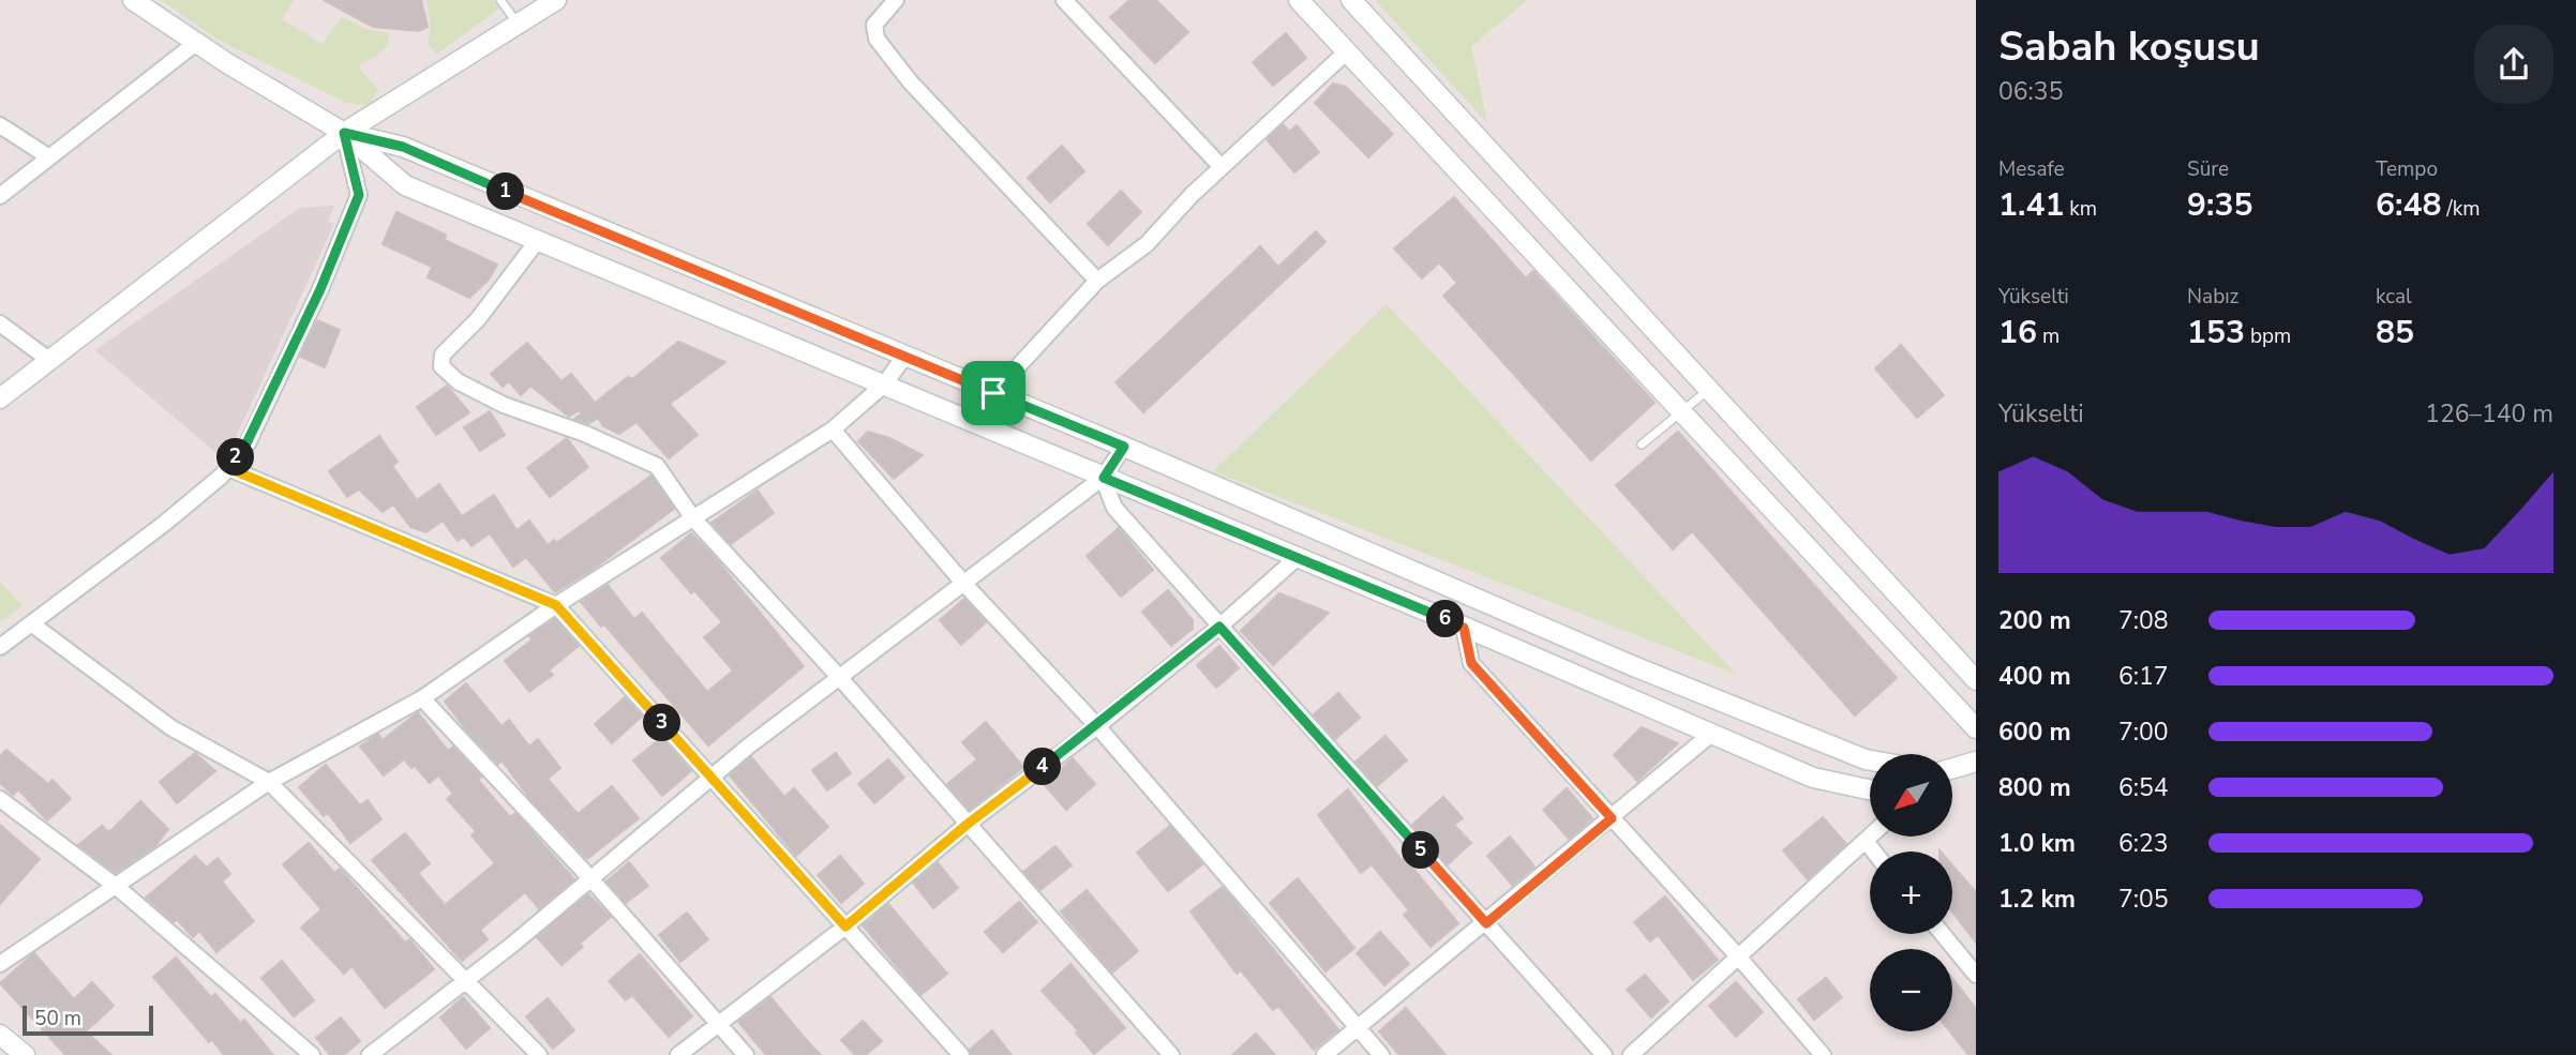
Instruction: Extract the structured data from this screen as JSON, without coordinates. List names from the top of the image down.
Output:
{
  "scale_bar": "50 m",
  "north": "bottom left",
  "page": {
    "heading": ["Sabah koşusu", "06:35"],
    "stats": [
      ["Mesafe", "1.41 km"],
      ["Süre", "9:35"],
      ["Tempo", "6:48 /km"],
      ["Yükselti", "16 m"],
      ["Nabız", "153 bpm"],
      ["kcal", "85"]
    ],
    "pins": [
      "1",
      "2",
      "6",
      "3",
      "4",
      "5"
    ],
    "chart": ["Yükselti", "126–140 m"],
    "list": [
      {
        "name": "200 m",
        "note": "7:08"
      },
      {
        "name": "400 m",
        "note": "6:17"
      },
      {
        "name": "600 m",
        "note": "7:00"
      },
      {
        "name": "800 m",
        "note": "6:54"
      },
      {
        "name": "1.0 km",
        "note": "6:23"
      },
      {
        "name": "1.2 km",
        "note": "7:05"
      }
    ],
    "map_buttons": ["+", "−"],
    "scale": "50 m"
  }
}
